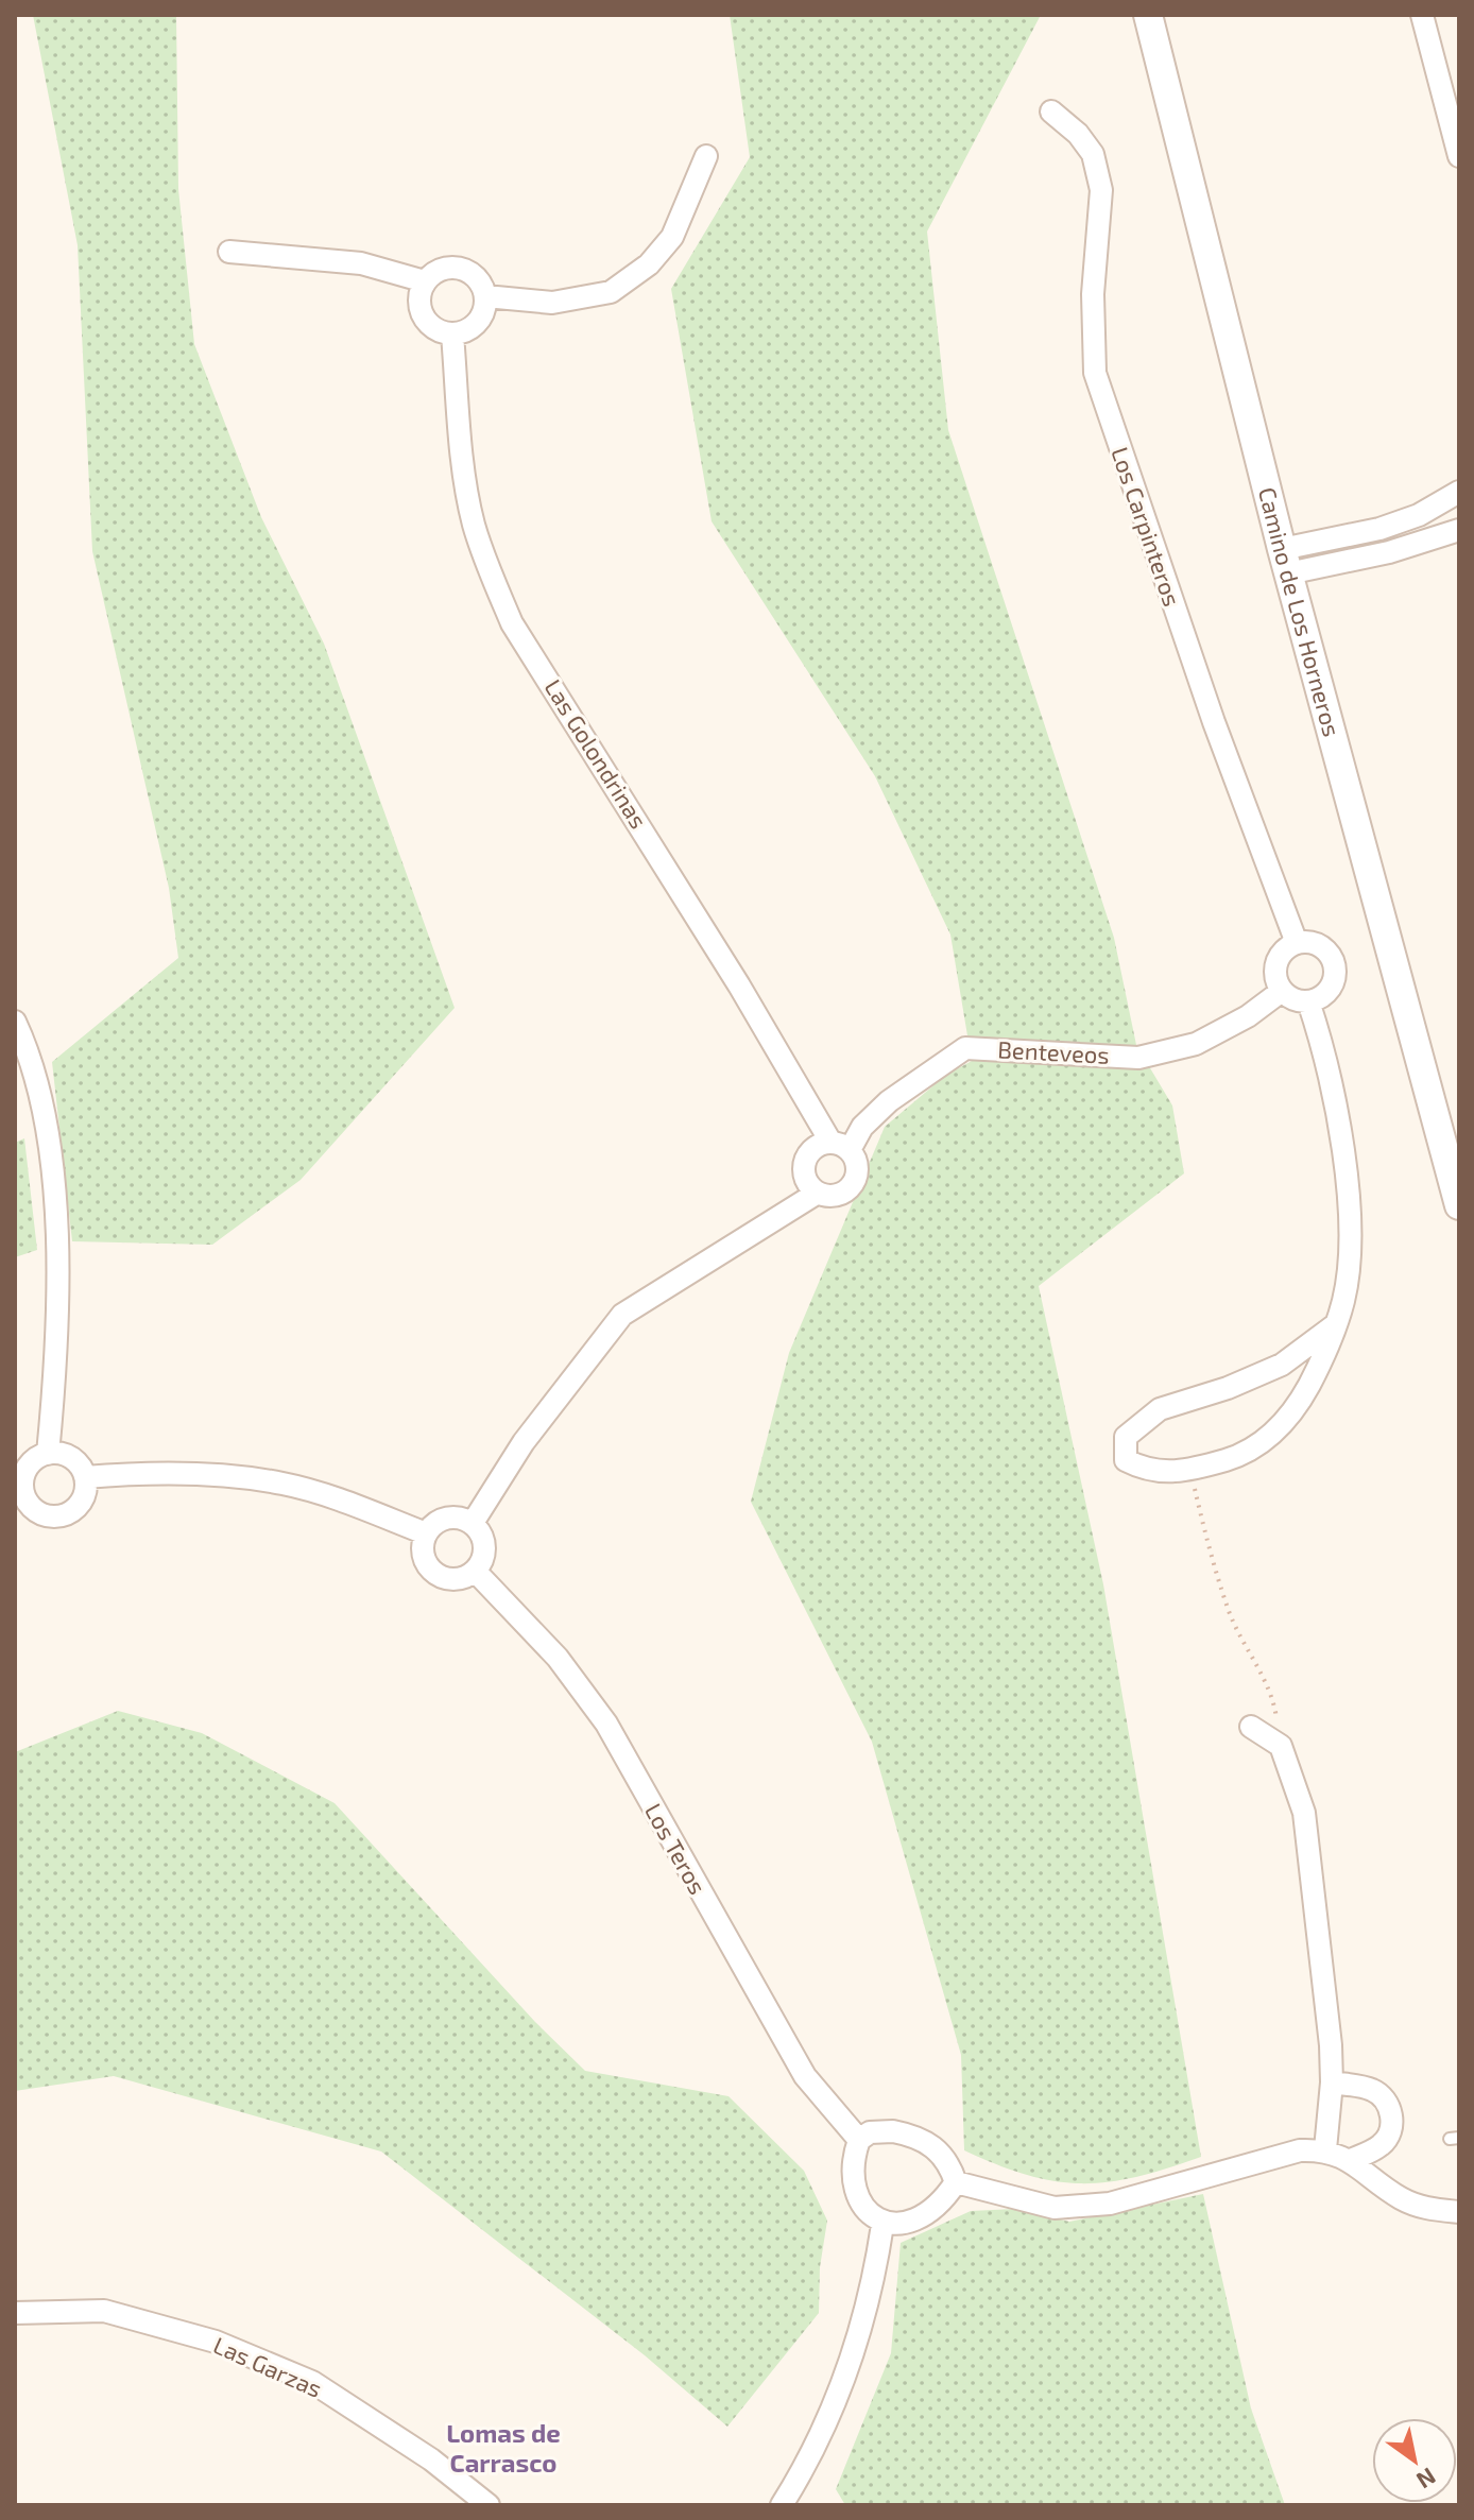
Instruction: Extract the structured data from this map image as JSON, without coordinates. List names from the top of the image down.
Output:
{
  "streets": {
    "street": [
      "Los Carpinteros",
      "Camino de Los Horneros",
      "Las Golondrinas",
      "Benteveos",
      "Los Teros",
      "Las Garzas"
    ]
  },
  "crossings": [
    ["Los Carpinteros", "Benteveos"],
    ["Las Golondrinas", "Benteveos"]
  ],
  "districts": ["Lomas de Carrasco"],
  "north": "bottom right"
}
